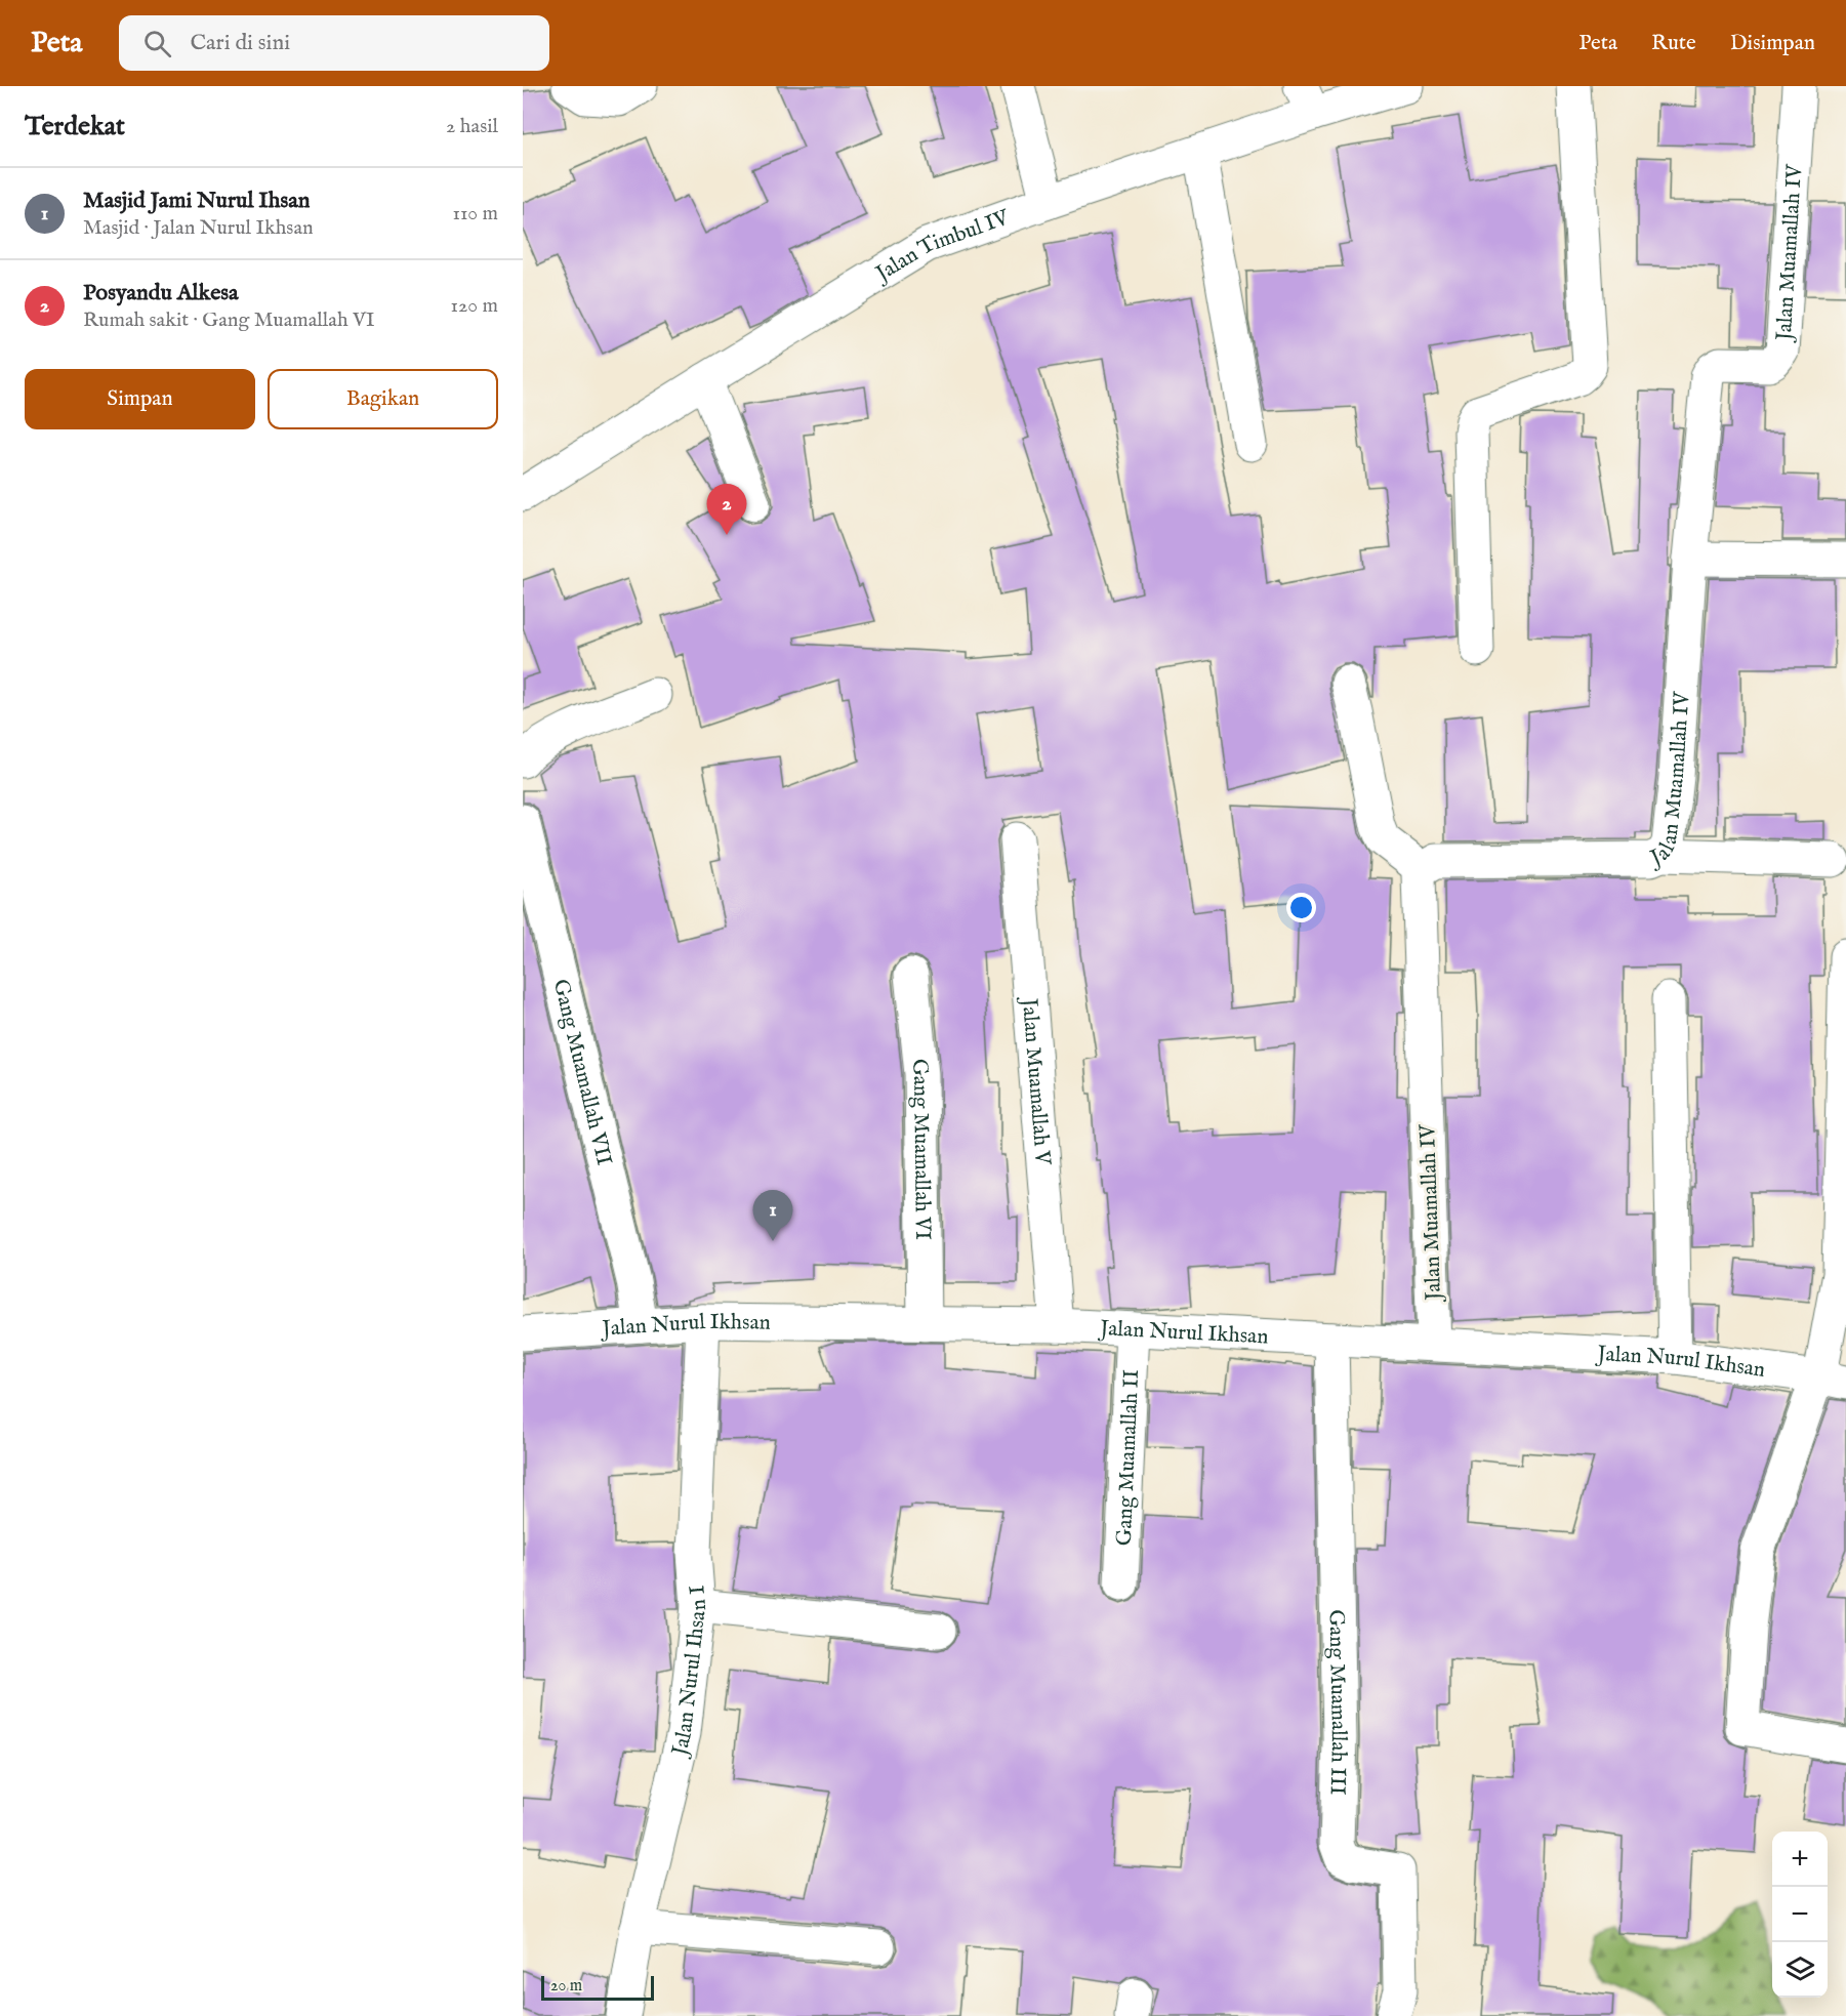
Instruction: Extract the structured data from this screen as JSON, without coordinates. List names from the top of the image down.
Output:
{
  "streets": {
    "street": [
      "Jalan Timbul IV",
      "Jalan Muamallah IV",
      "Gang Muamallah VII",
      "Jalan Muamallah V",
      "Gang Muamallah VI",
      "Jalan Nurul Ikhsan",
      "Gang Muamallah II",
      "Jalan Nurul Ihsan I",
      "Gang Muamallah III"
    ]
  },
  "crossings": [
    ["Jalan Muamallah IV", "Jalan Nurul Ikhsan"],
    ["Gang Muamallah VII", "Jalan Nurul Ikhsan"],
    ["Jalan Muamallah V", "Jalan Nurul Ikhsan"],
    ["Gang Muamallah VI", "Jalan Nurul Ikhsan"],
    ["Jalan Nurul Ikhsan", "Gang Muamallah II"],
    ["Jalan Nurul Ikhsan", "Jalan Nurul Ihsan I"],
    ["Jalan Nurul Ikhsan", "Gang Muamallah III"]
  ],
  "scale_bar": "20 m",
  "page": {
    "header": "Peta",
    "search": "Cari di sini",
    "nav": ["Peta", "Rute", "Disimpan"],
    "heading": ["Terdekat", "2 hasil"],
    "list": [
      {
        "mark": "1",
        "name": "Masjid Jami Nurul Ihsan",
        "note": "Masjid · Jalan Nurul Ikhsan",
        "value": "110 m"
      },
      {
        "mark": "2",
        "name": "Posyandu Alkesa",
        "note": "Rumah sakit · Gang Muamallah VI",
        "value": "120 m"
      }
    ],
    "buttons": ["Simpan", "Bagikan"],
    "pins": ["2", "1"],
    "map_buttons": ["+", "−"],
    "scale": "20 m"
  }
}
